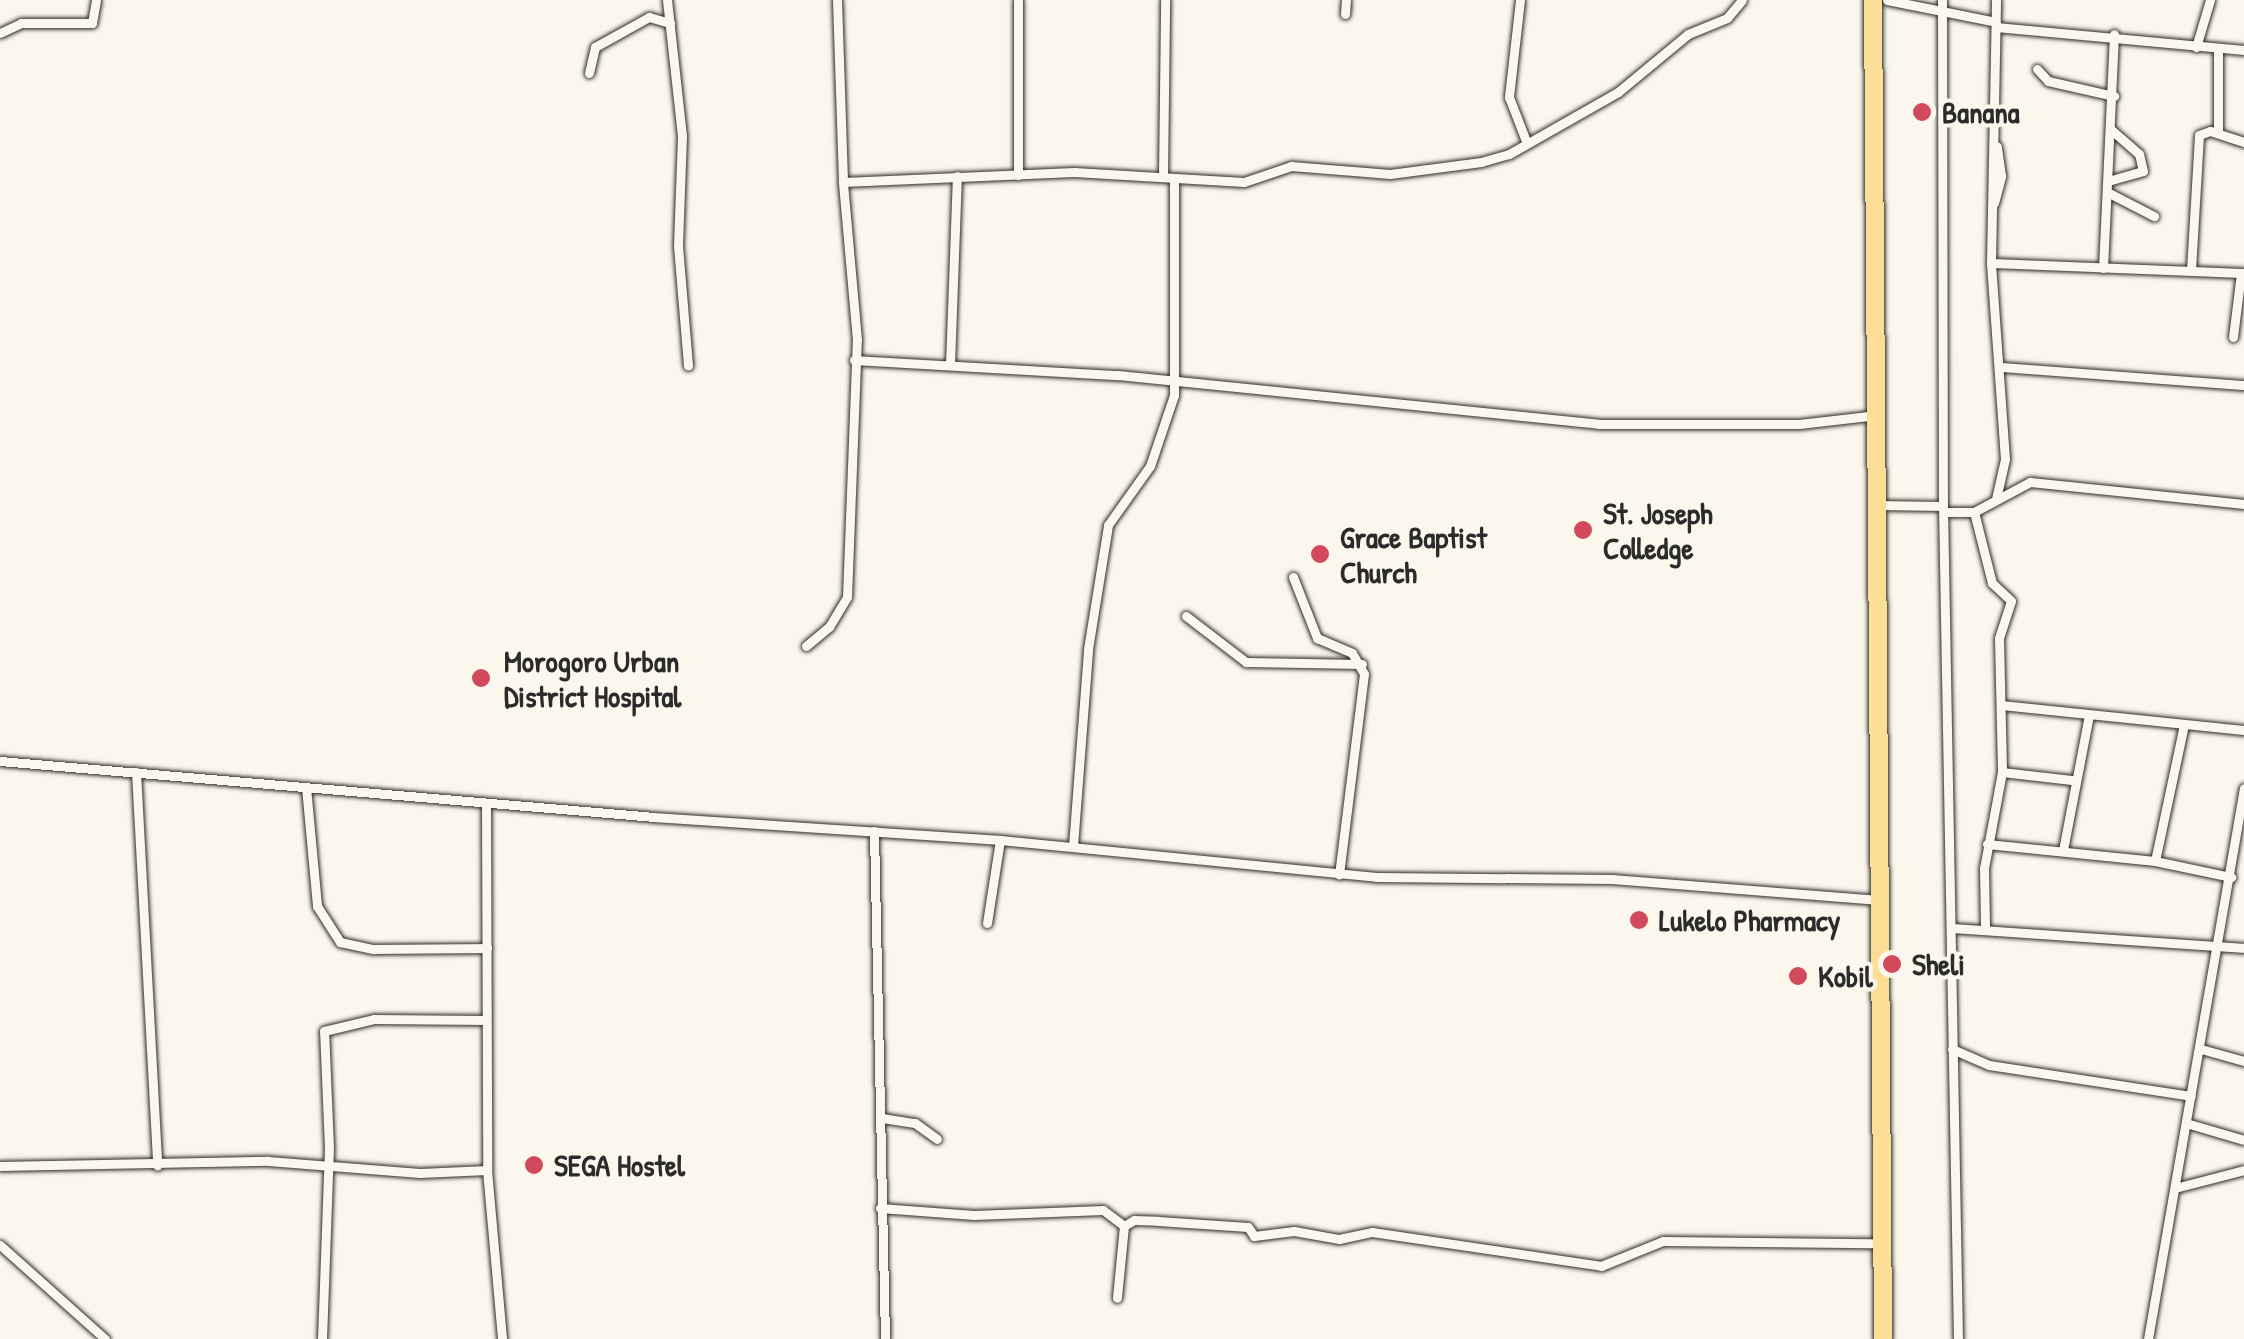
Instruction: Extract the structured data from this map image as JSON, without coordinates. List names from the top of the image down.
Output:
{
  "places": [
    "Banana",
    "St. Joseph Colledge",
    "Grace Baptist Church",
    "Morogoro Urban District Hospital",
    "Lukelo Pharmacy",
    "Sheli",
    "Kobil",
    "SEGA Hostel"
  ]
}
